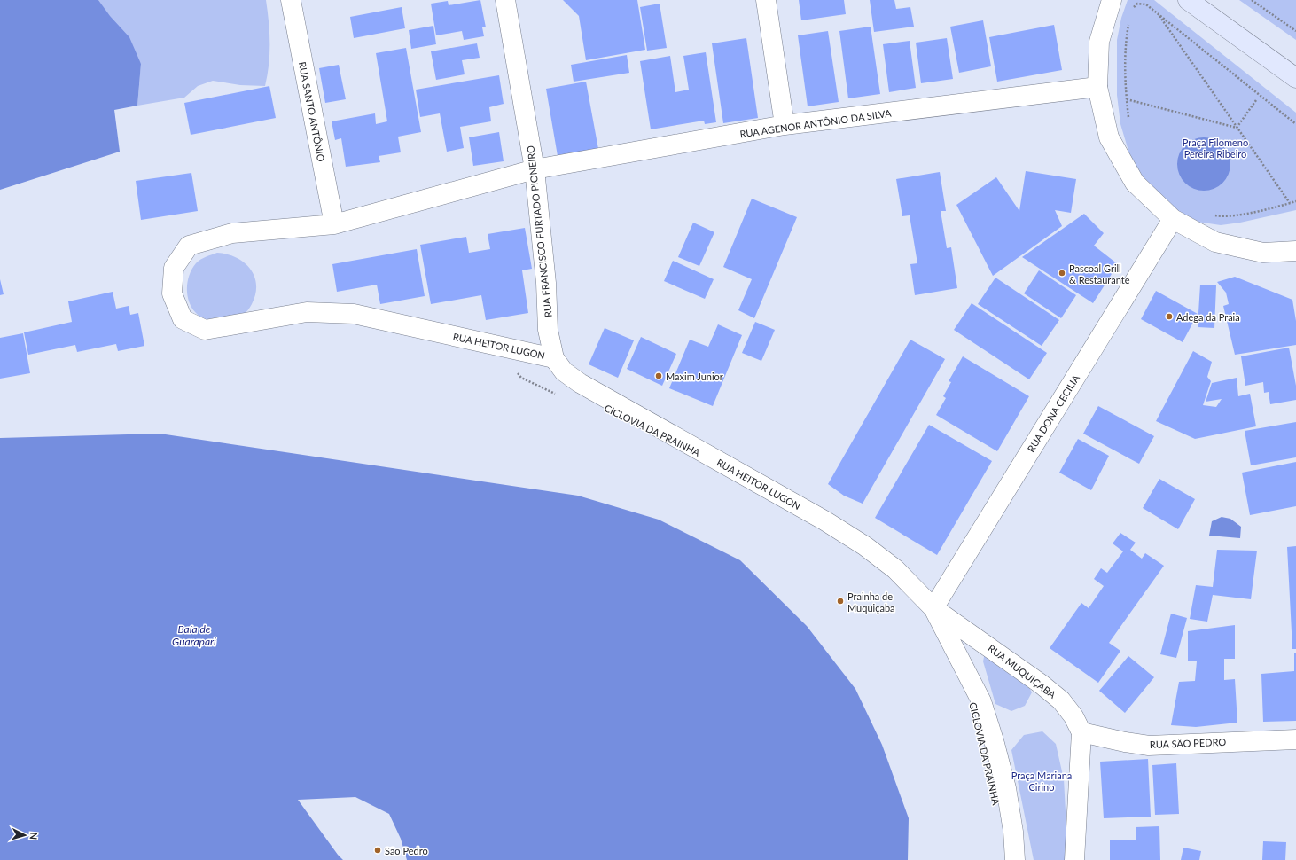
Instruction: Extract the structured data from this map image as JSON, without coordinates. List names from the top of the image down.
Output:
{
  "streets": {
    "street": [
      "RUA SANTO ANTÔNIO",
      "RUA AGENOR ANTÔNIO DA SILVA",
      "RUA FRANCISCO FURTADO PIONEIRO",
      "RUA HEITOR LUGON",
      "RUA DONA CECILIA",
      "RUA MUQUIÇABA",
      "RUA SÃO PEDRO"
    ]
  },
  "crossings": [
    ["RUA SANTO ANTÔNIO", "RUA HEITOR LUGON"],
    ["RUA AGENOR ANTÔNIO DA SILVA", "RUA FRANCISCO FURTADO PIONEIRO"],
    ["RUA AGENOR ANTÔNIO DA SILVA", "RUA HEITOR LUGON"],
    ["RUA FRANCISCO FURTADO PIONEIRO", "RUA HEITOR LUGON"],
    ["RUA HEITOR LUGON", "RUA DONA CECILIA"],
    ["RUA HEITOR LUGON", "RUA MUQUIÇABA"],
    ["RUA DONA CECILIA", "RUA MUQUIÇABA"],
    ["RUA MUQUIÇABA", "RUA SÃO PEDRO"]
  ],
  "water": ["Baía de Guarapari"],
  "parks": ["Praça Filomeno Pereira Ribeiro", "Praça Mariana Cirino"],
  "places": [
    "Pascoal Grill & Restaurante",
    "Adega da Praia",
    "Maxim Junior",
    "Prainha de Muquiçaba",
    "São Pedro"
  ],
  "north": "right"
}
